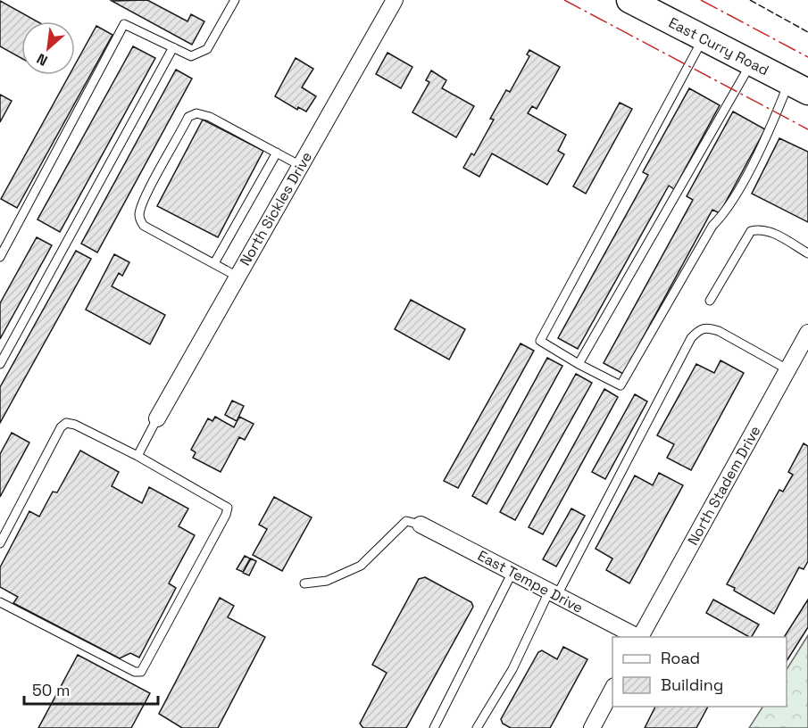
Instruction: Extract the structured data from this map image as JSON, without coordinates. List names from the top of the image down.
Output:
{
  "streets": {
    "main road": ["East Curry Road"],
    "street": ["North Sickles Drive", "North Stadem Drive", "East Tempe Drive"]
  },
  "legend": ["Road", "Building"],
  "scale_bar": "50 m",
  "north": "bottom left"
}
